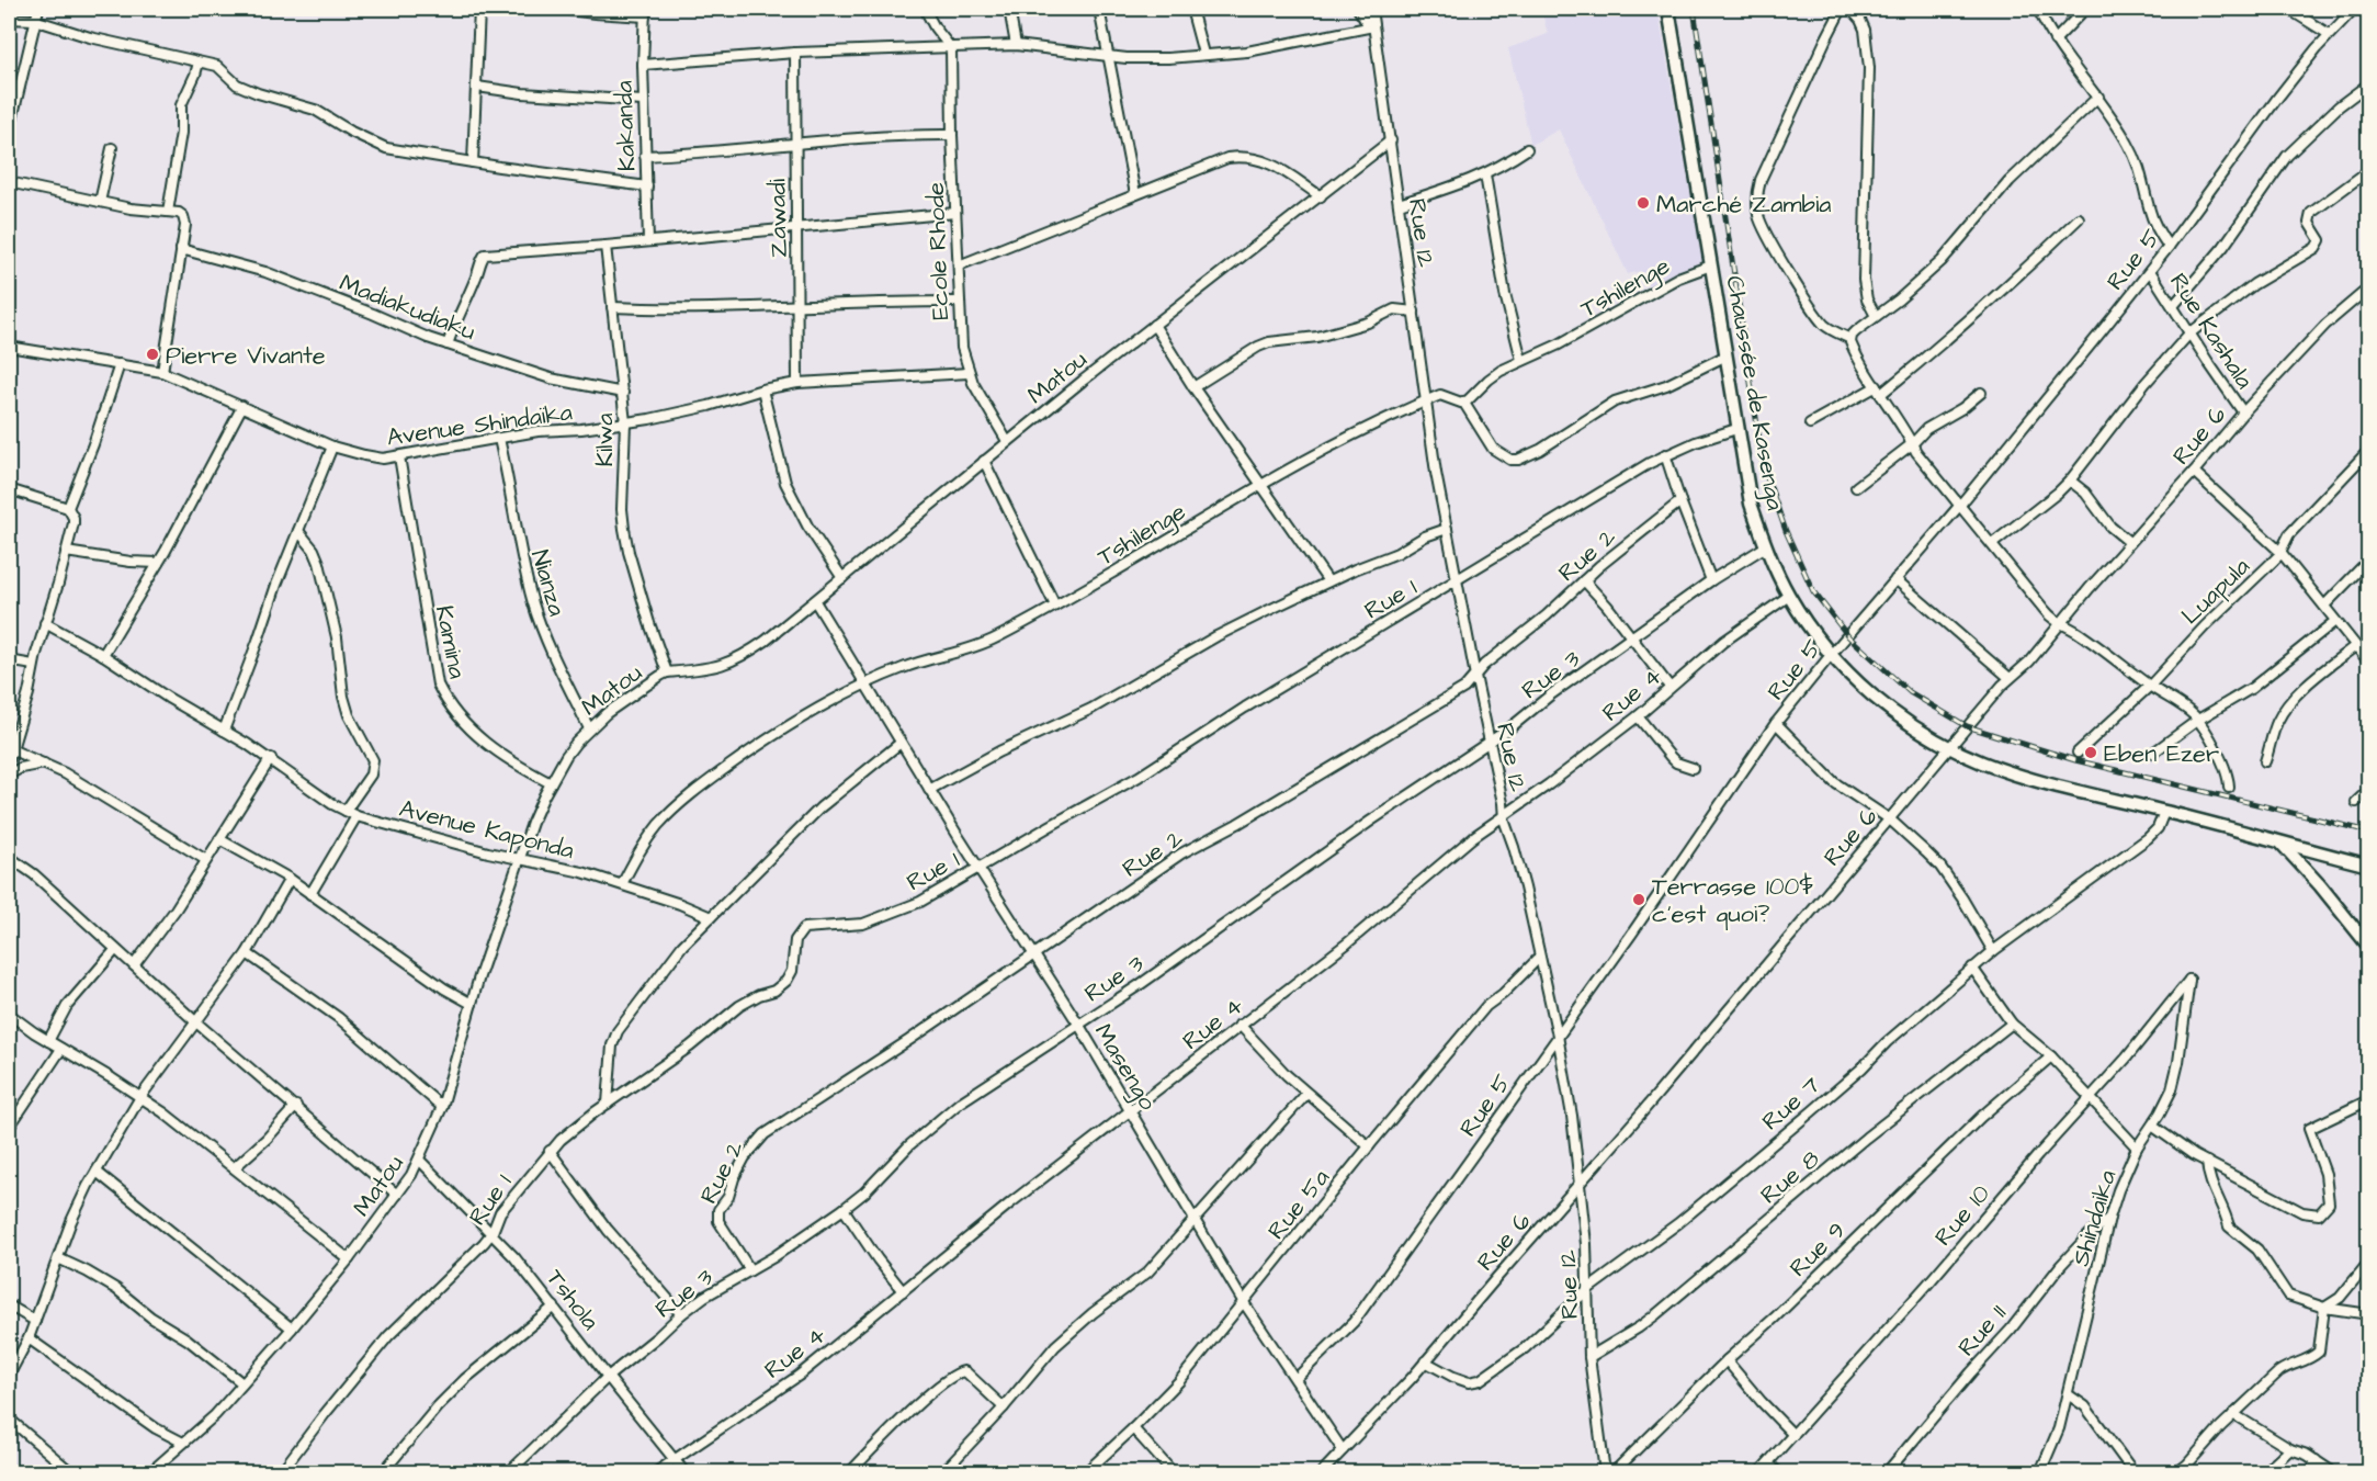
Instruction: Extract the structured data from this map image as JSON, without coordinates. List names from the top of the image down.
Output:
{
  "streets": {
    "main road": ["Chaussée de Kasenga"],
    "street": [
      "Kakanda",
      "Zawadi",
      "Rue 12",
      "Ecole Rhode",
      "Rue 5",
      "Tshilenge",
      "Madiakudiaku",
      "Rue Kashala",
      "Matou",
      "Avenue Shindaïka",
      "Rue 6",
      "Kilwa",
      "Rue 2",
      "Nianza",
      "Luapula",
      "Rue 1",
      "Kamina",
      "Rue 3",
      "Rue 4",
      "Avenue Kaponda",
      "Masengo",
      "Rue 7",
      "Rue 8",
      "Rue 5a",
      "Rue 10",
      "Shindaika",
      "Rue 9",
      "Tshola",
      "Rue 11"
    ]
  },
  "crossings": [
    ["Zawadi", "Avenue Shindaïka"],
    ["Rue 12", "Rue 5"],
    ["Rue 12", "Tshilenge"],
    ["Rue 12", "Matou"],
    ["Rue 12", "Rue 6"],
    ["Rue 12", "Rue 2"],
    ["Rue 12", "Rue 1"],
    ["Rue 12", "Rue 3"],
    ["Rue 12", "Rue 4"],
    ["Rue 12", "Rue 7"],
    ["Rue 12", "Rue 8"],
    ["Rue 12", "Rue 5a"],
    ["Ecole Rhode", "Matou"],
    ["Ecole Rhode", "Avenue Shindaïka"],
    ["Rue 5", "Rue Kashala"],
    ["Rue 5", "Chaussée de Kasenga"],
    ["Rue 5", "Masengo"],
    ["Tshilenge", "Chaussée de Kasenga"],
    ["Tshilenge", "Avenue Kaponda"],
    ["Tshilenge", "Masengo"],
    ["Madiakudiaku", "Kilwa"],
    ["Rue Kashala", "Rue 6"],
    ["Matou", "Kilwa"],
    ["Matou", "Nianza"],
    ["Matou", "Kamina"],
    ["Matou", "Avenue Kaponda"],
    ["Matou", "Masengo"],
    ["Matou", "Tshola"],
    ["Chaussée de Kasenga", "Rue 6"],
    ["Chaussée de Kasenga", "Rue 1"],
    ["Chaussée de Kasenga", "Rue 3"],
    ["Chaussée de Kasenga", "Rue 4"],
    ["Chaussée de Kasenga", "Rue 7"],
    ["Avenue Shindaïka", "Kilwa"],
    ["Avenue Shindaïka", "Nianza"],
    ["Avenue Shindaïka", "Kamina"],
    ["Rue 6", "Masengo"],
    ["Rue 6", "Rue 7"],
    ["Rue 2", "Rue 3"],
    ["Rue 2", "Masengo"],
    ["Rue 1", "Masengo"],
    ["Rue 1", "Tshola"],
    ["Rue 3", "Masengo"],
    ["Rue 3", "Tshola"],
    ["Rue 4", "Masengo"],
    ["Rue 4", "Tshola"],
    ["Masengo", "Rue 5a"],
    ["Rue 10", "Shindaika"],
    ["Shindaika", "Rue 11"]
  ],
  "places": [
    "Marché Zambia",
    "Pierre Vivante",
    "Eben Ezer",
    "Terrasse 100$ c'est quoi?"
  ]
}
